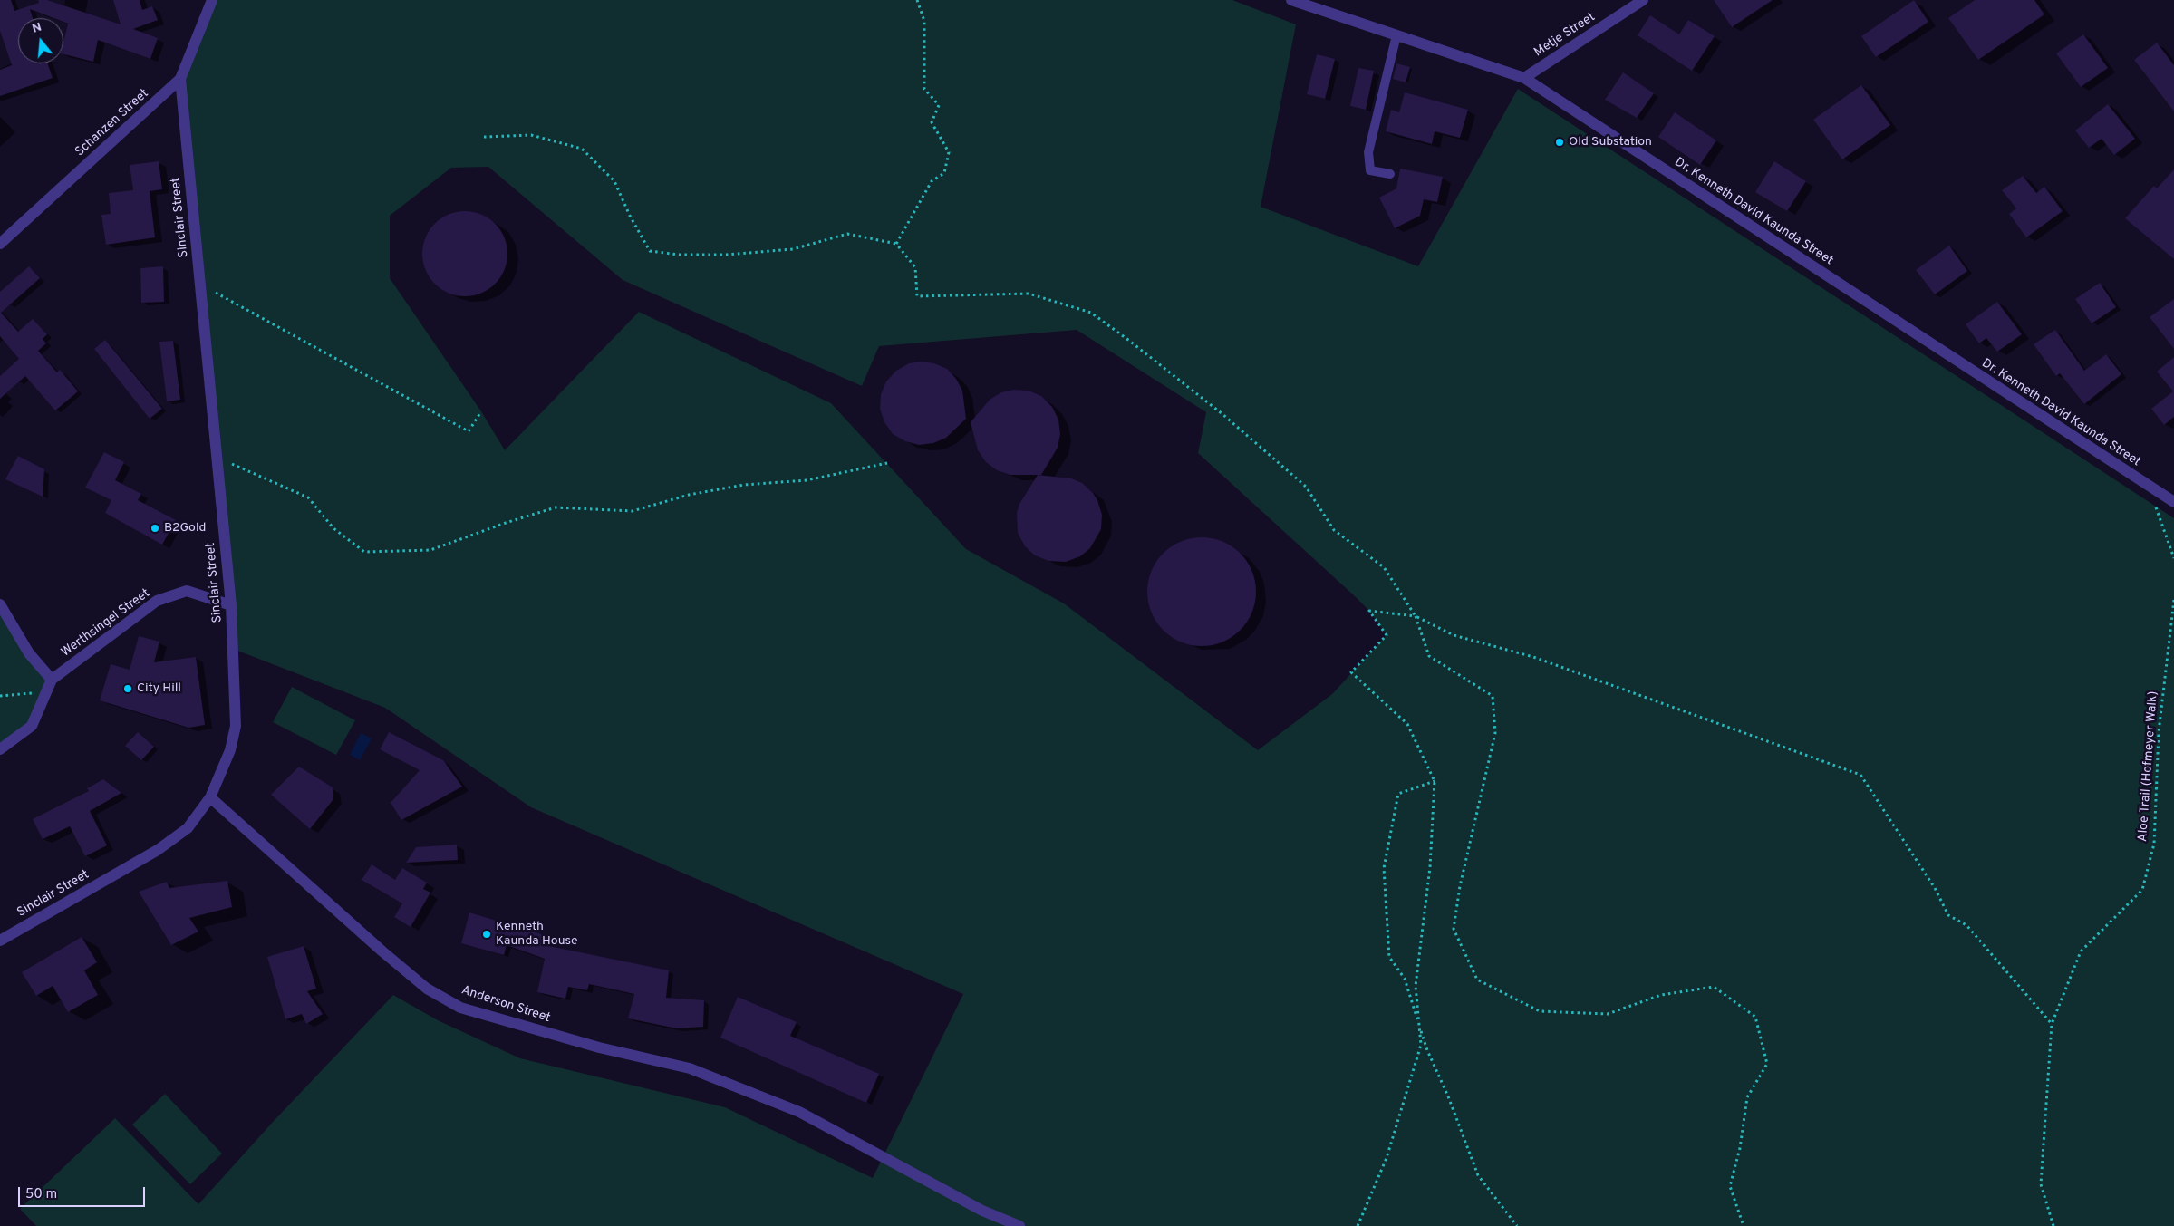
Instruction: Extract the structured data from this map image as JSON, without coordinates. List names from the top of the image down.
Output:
{
  "streets": {
    "street": [
      "Metje Street",
      "Schanzen Street",
      "Dr. Kenneth David Kaunda Street",
      "Sinclair Street",
      "Werthsingel Street",
      "Anderson Street"
    ],
    "path": ["Aloe Trail (Hofmeyer Walk)"]
  },
  "crossings": [
    ["Metje Street", "Dr. Kenneth David Kaunda Street"],
    ["Schanzen Street", "Sinclair Street"],
    ["Sinclair Street", "Werthsingel Street"],
    ["Sinclair Street", "Anderson Street"]
  ],
  "places": [
    "Old Substation",
    "B2Gold",
    "City Hill",
    "Kenneth Kaunda House"
  ],
  "scale_bar": "50 m",
  "north": "top"
}
